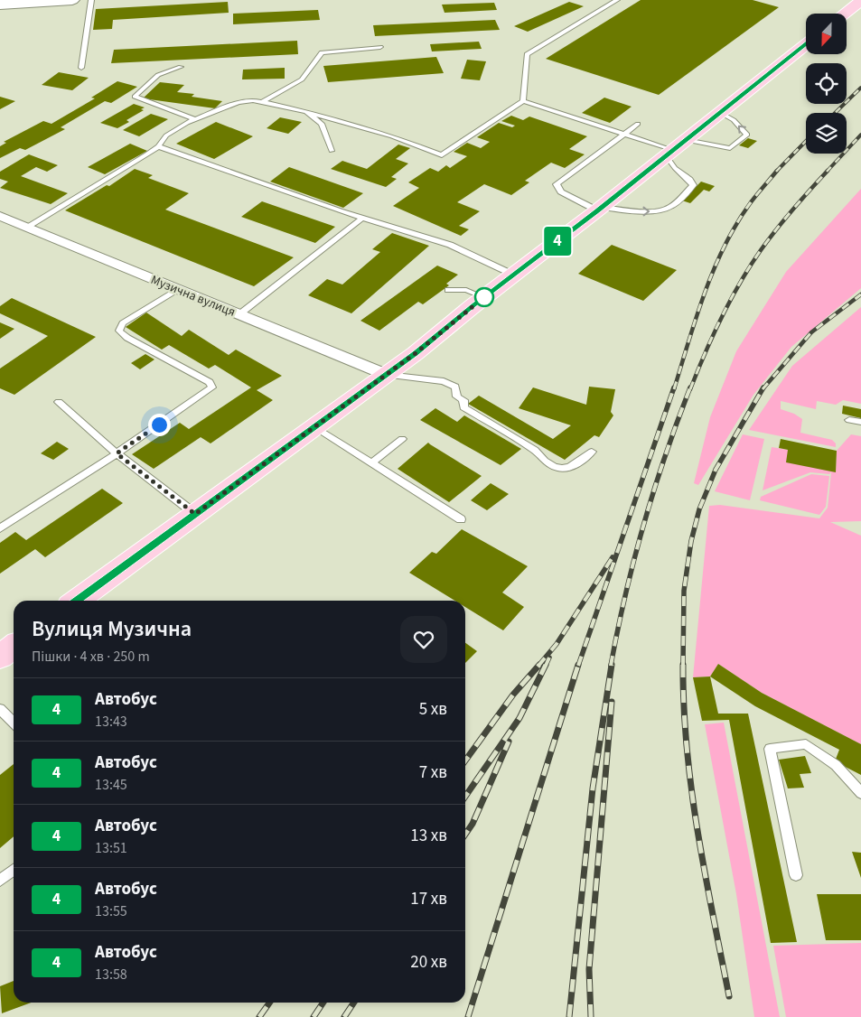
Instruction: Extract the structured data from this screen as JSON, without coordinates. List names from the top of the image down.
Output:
{
  "streets": {
    "street": ["Музична вулиця"]
  },
  "lines": ["bus line 4"],
  "north": "bottom",
  "page": {
    "on_map": "4",
    "heading": ["Вулиця Музична", "Пішки · 4 хв · 250 m"],
    "list": [
      {
        "mark": "4",
        "name": "Автобус",
        "note": "13:43",
        "value": "5 хв"
      },
      {
        "mark": "4",
        "name": "Автобус",
        "note": "13:45",
        "value": "7 хв"
      },
      {
        "mark": "4",
        "name": "Автобус",
        "note": "13:51",
        "value": "13 хв"
      },
      {
        "mark": "4",
        "name": "Автобус",
        "note": "13:55",
        "value": "17 хв"
      },
      {
        "mark": "4",
        "name": "Автобус",
        "note": "13:58",
        "value": "20 хв"
      }
    ]
  }
}
